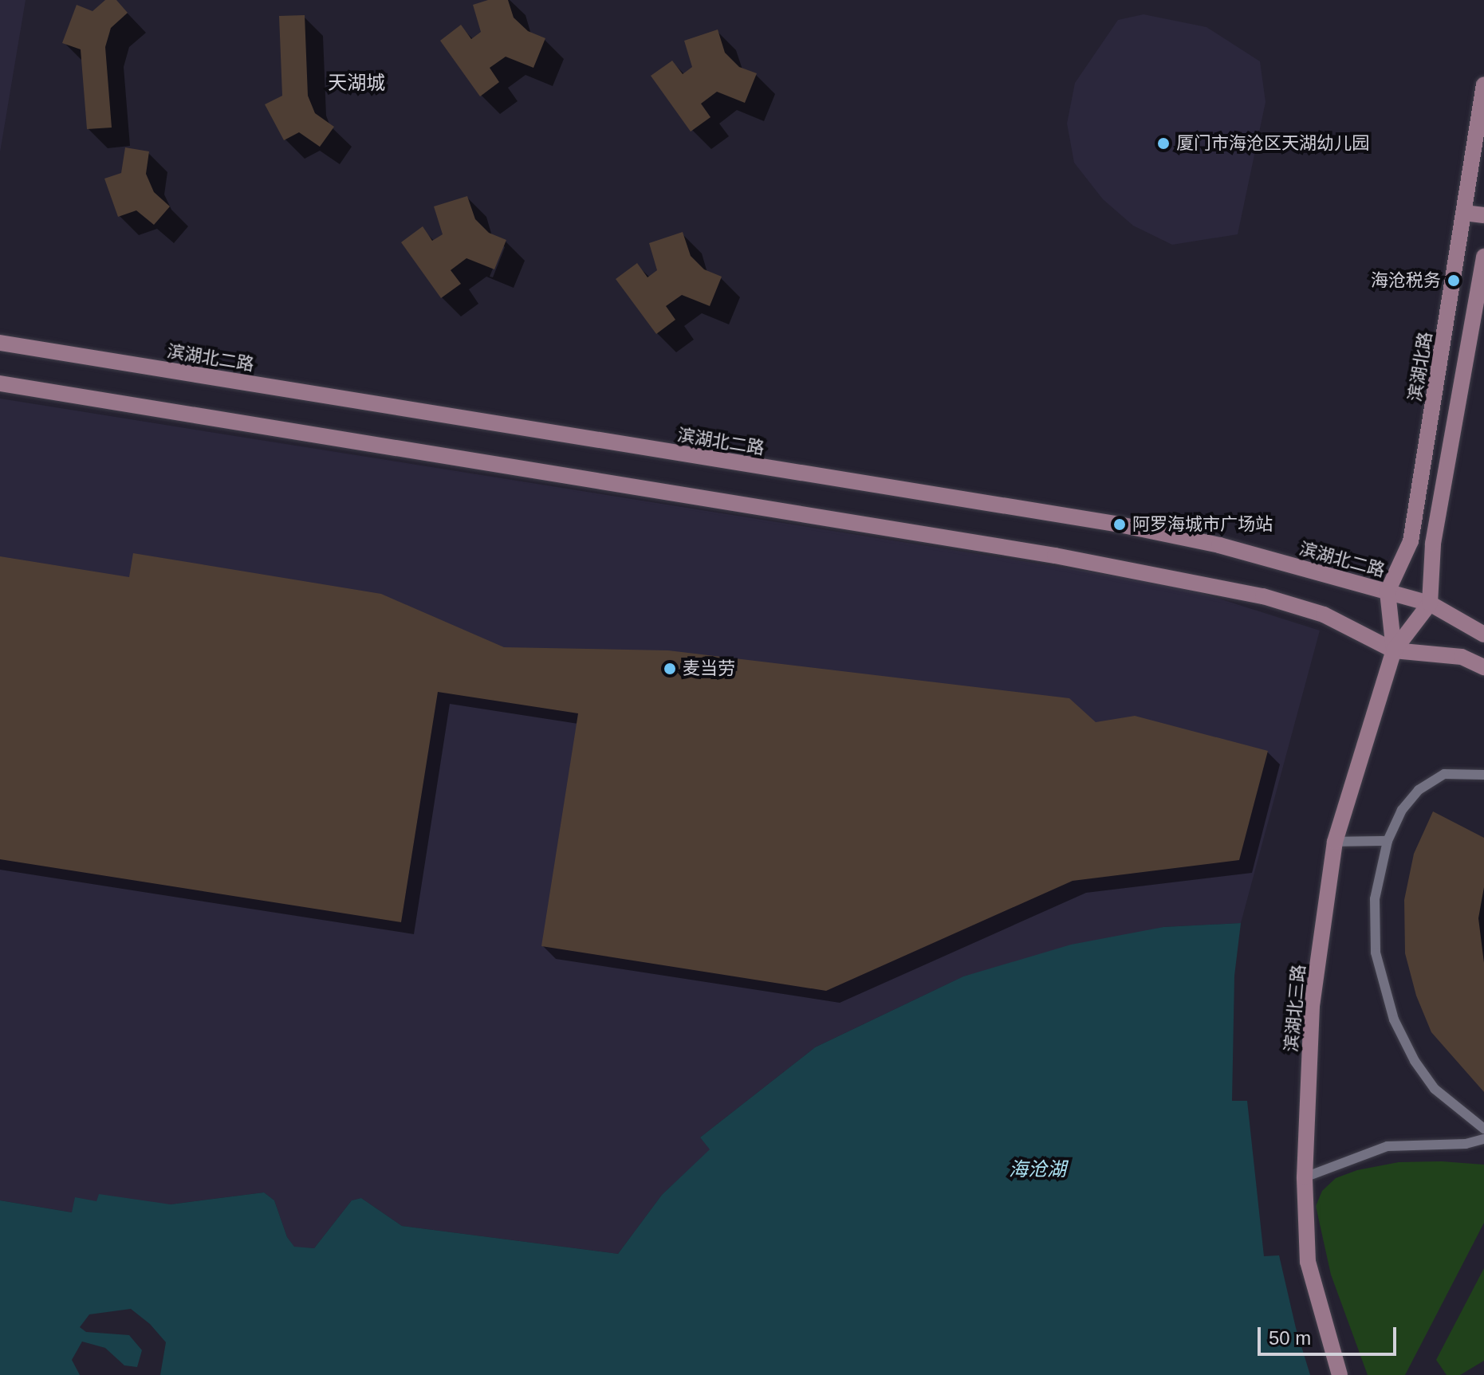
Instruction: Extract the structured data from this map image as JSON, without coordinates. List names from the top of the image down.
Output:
{
  "streets": {
    "street": ["滨湖北二路", "滨湖北路", "滨湖北三路"]
  },
  "crossings": [
    ["滨湖北二路", "滨湖北路"]
  ],
  "districts": ["天湖城"],
  "water": ["海沧湖"],
  "places": [
    "厦门市海沧区天湖幼儿园",
    "海沧税务",
    "阿罗海城市广场站",
    "麦当劳"
  ],
  "scale_bar": "50 m"
}
